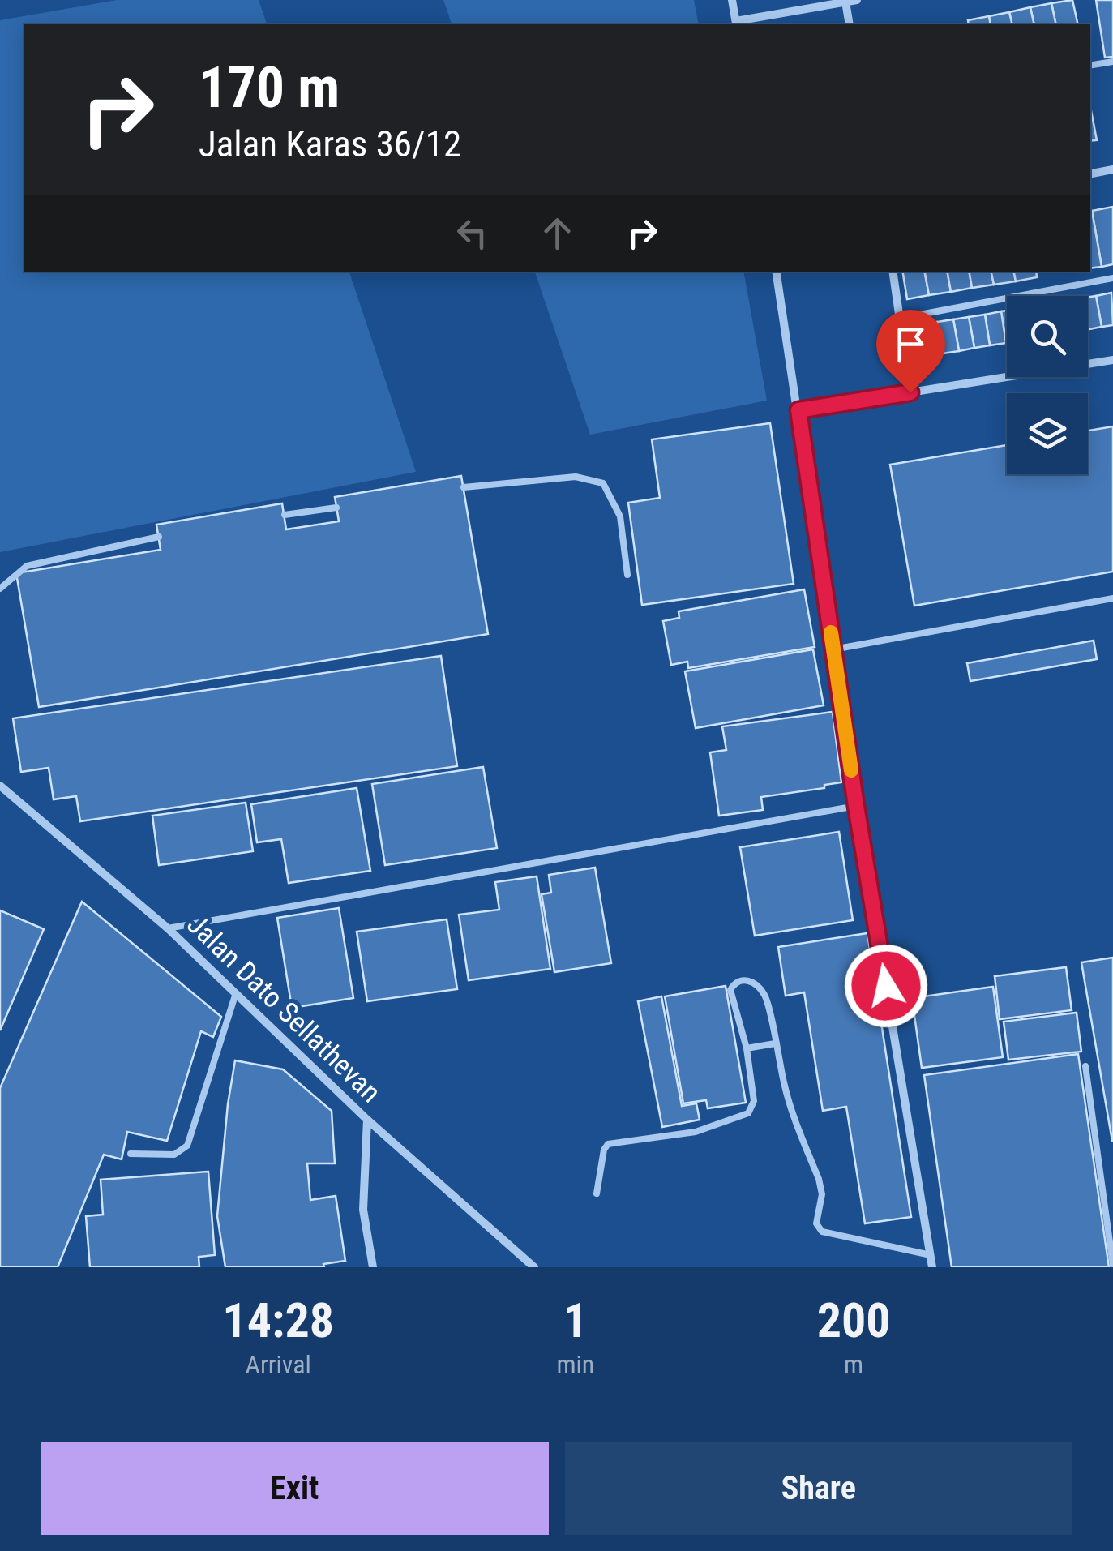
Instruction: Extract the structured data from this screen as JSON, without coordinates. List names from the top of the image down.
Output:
{
  "streets": {
    "street": ["Jalan Dato Sellathevan"]
  },
  "page": {
    "turn": ["170 m", "Jalan Karas 36/12"],
    "eta": [
      "14:28",
      "Arrival",
      "1",
      "min",
      "200",
      "m"
    ],
    "buttons": ["Exit", "Share"]
  }
}
